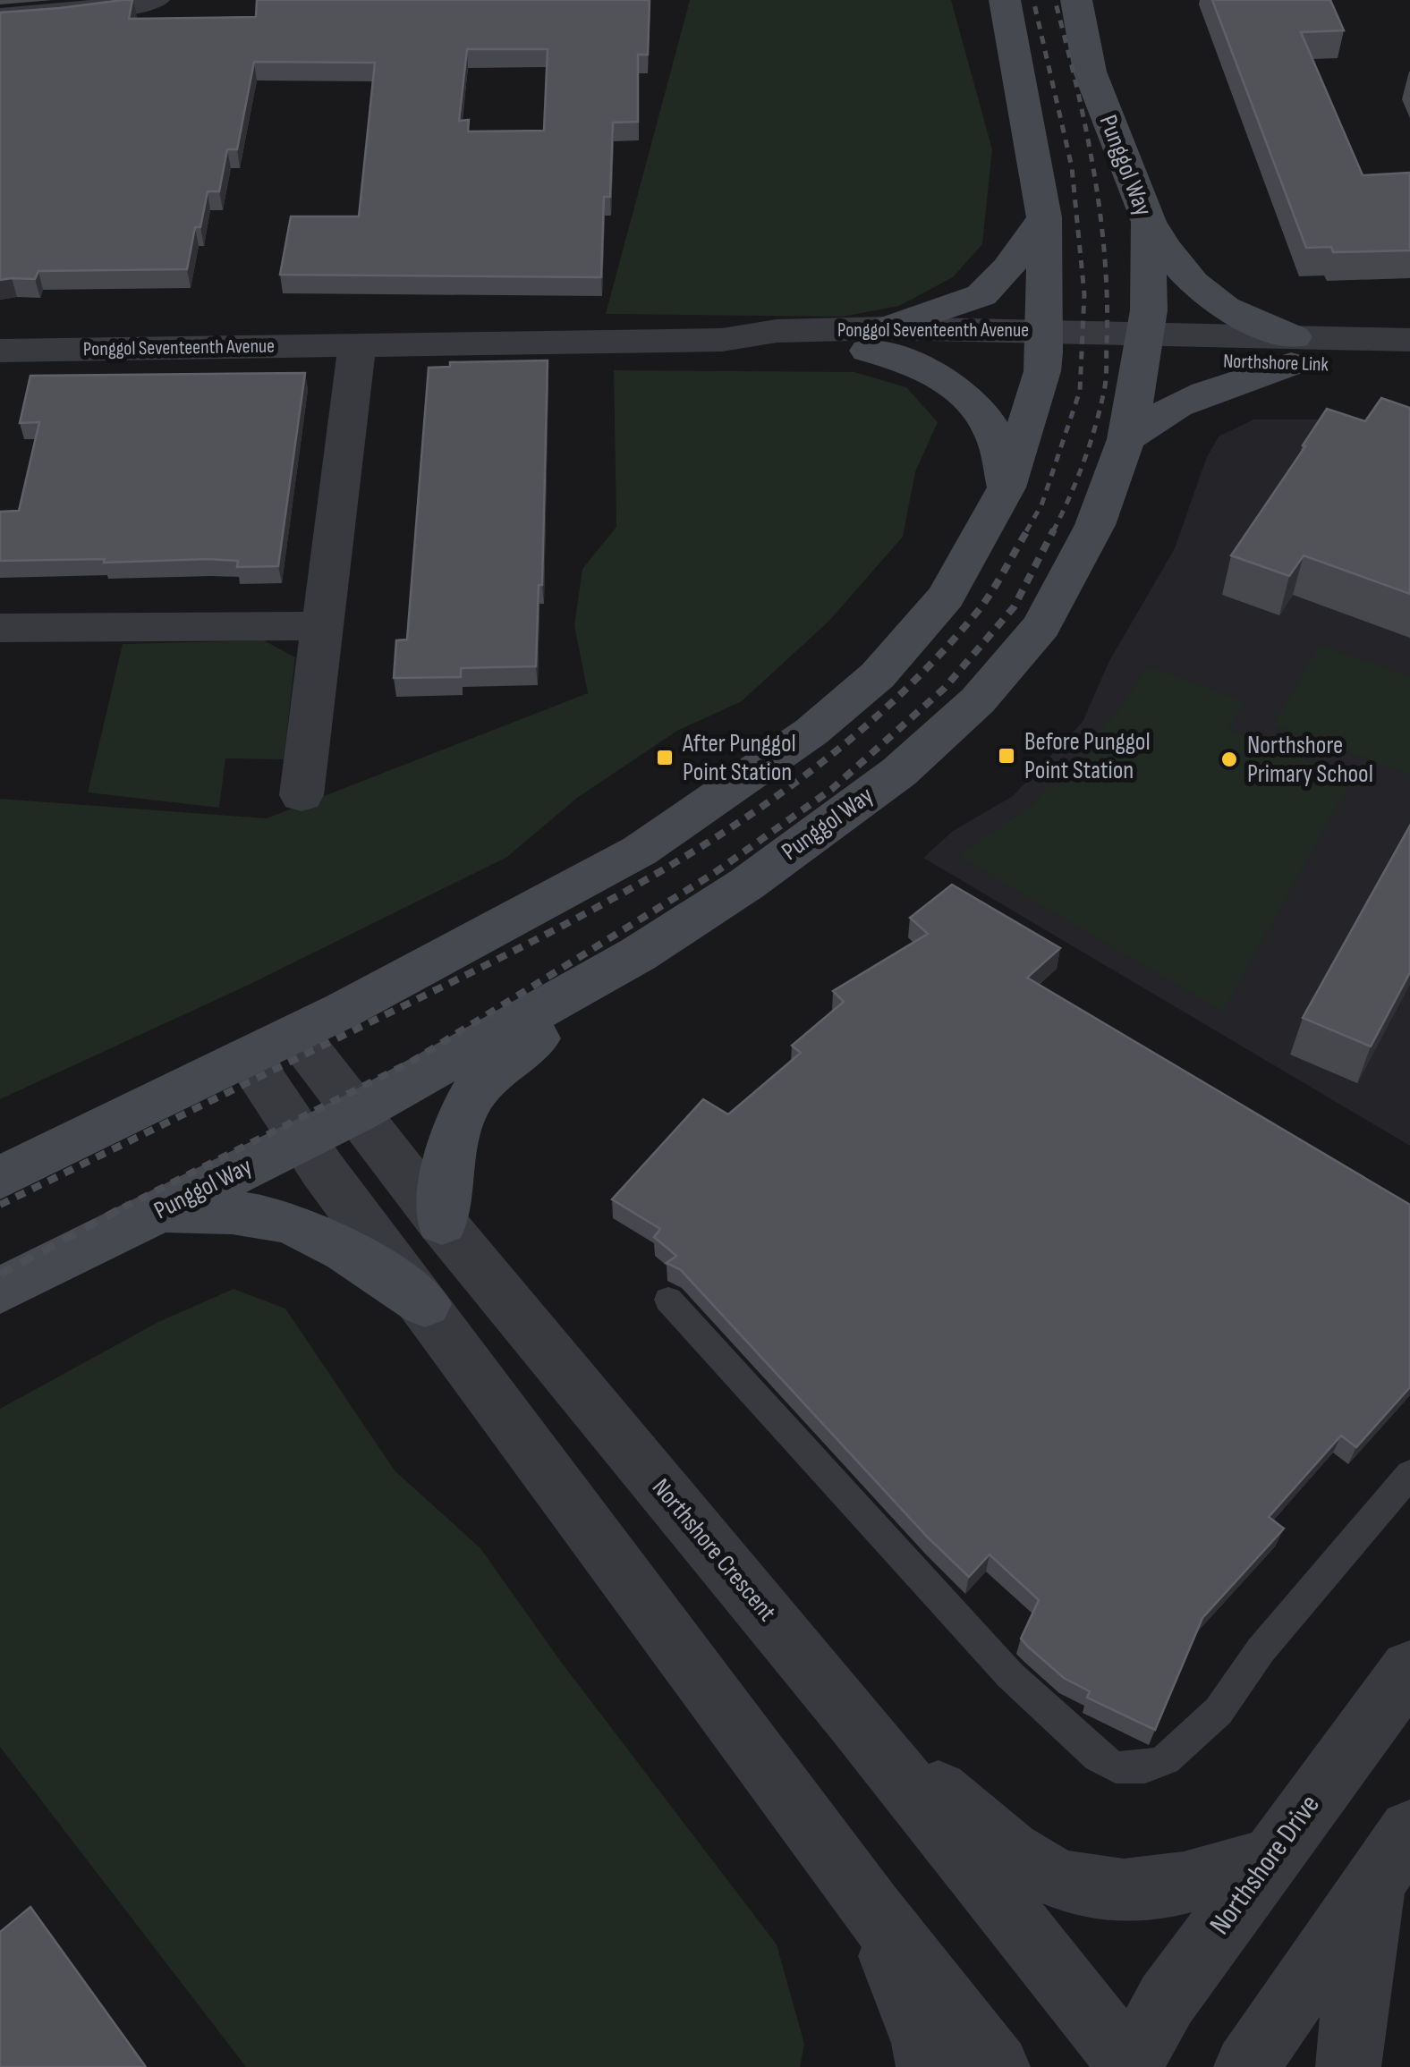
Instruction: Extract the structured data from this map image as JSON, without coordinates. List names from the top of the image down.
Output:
{
  "streets": {
    "main road": ["Punggol Way"],
    "street": [
      "Ponggol Seventeenth Avenue",
      "Northshore Link",
      "Northshore Crescent",
      "Northshore Drive"
    ]
  },
  "crossings": [
    ["Punggol Way", "Ponggol Seventeenth Avenue"],
    ["Punggol Way", "Northshore Link"],
    ["Punggol Way", "Northshore Crescent"],
    ["Ponggol Seventeenth Avenue", "Northshore Link"],
    ["Northshore Crescent", "Northshore Drive"]
  ],
  "places": {
    "transit": ["Before Punggol Point Station", "After Punggol Point Station"],
    "other": ["Northshore Primary School"]
  }
}
